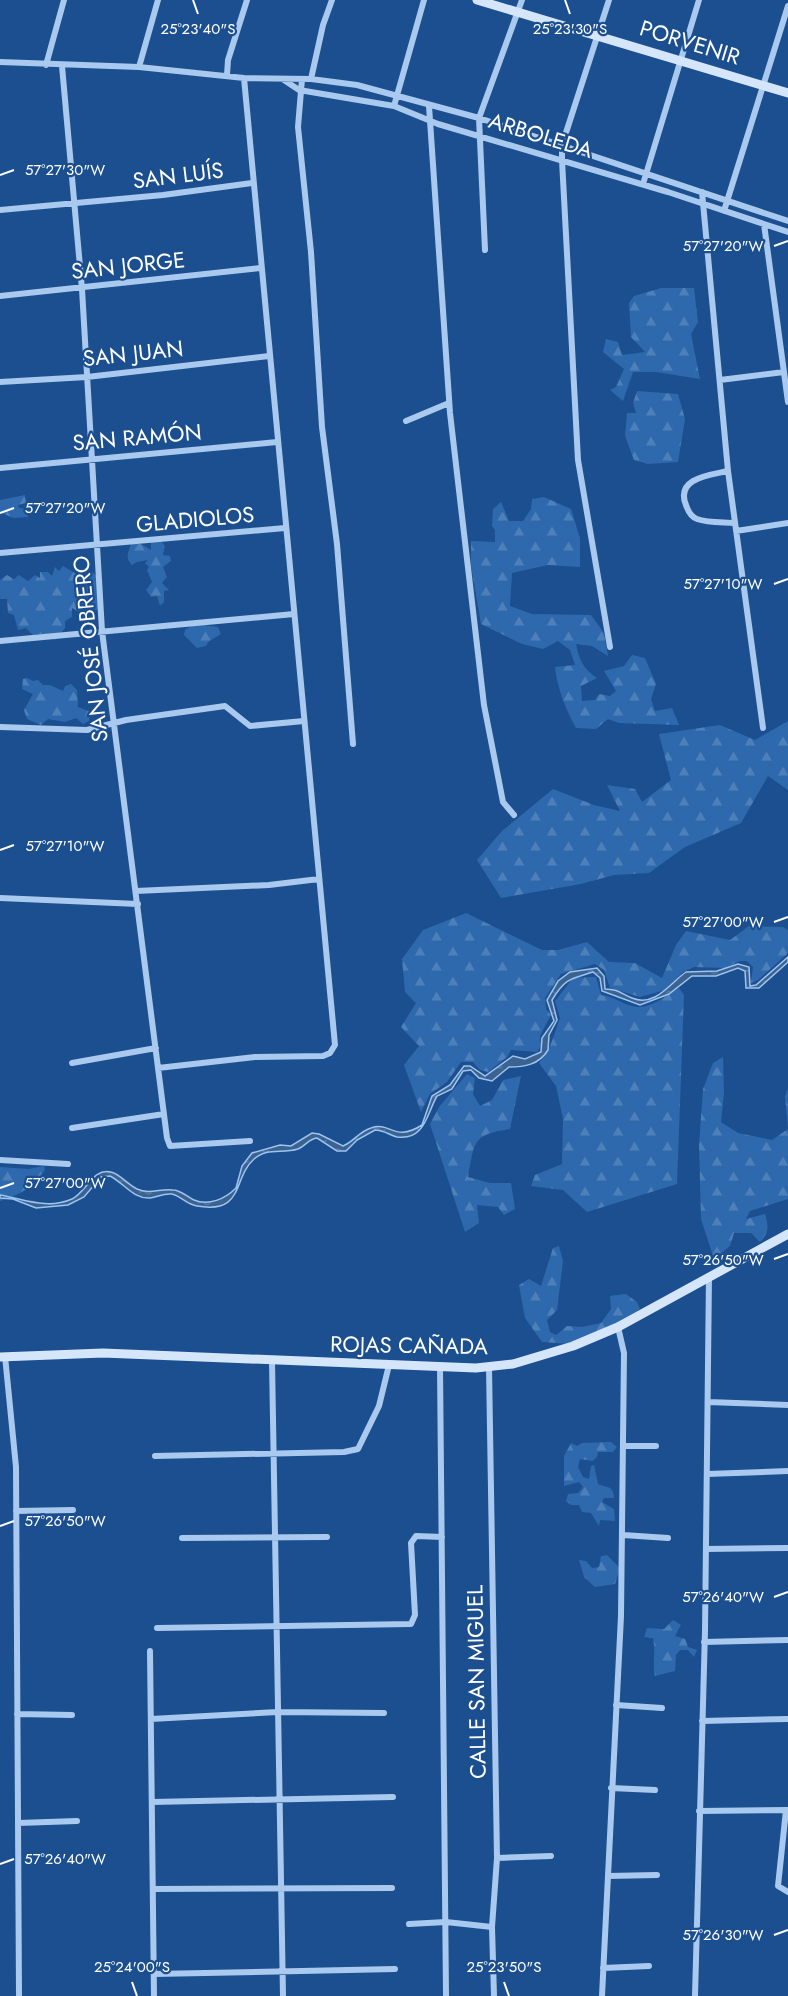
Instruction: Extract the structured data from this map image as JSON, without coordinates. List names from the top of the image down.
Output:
{
  "streets": {
    "main road": ["PORVENIR", "ROJAS CAÑADA"],
    "street": [
      "ARBOLEDA",
      "SAN LUÍS",
      "SAN JORGE",
      "SAN JUAN",
      "SAN RAMÓN",
      "GLADIOLOS",
      "SAN JOSÉ OBRERO",
      "CALLE SAN MIGUEL"
    ]
  },
  "crossings": [
    ["ARBOLEDA", "SAN JOSÉ OBRERO"],
    ["SAN LUÍS", "SAN JOSÉ OBRERO"],
    ["SAN JORGE", "SAN JOSÉ OBRERO"],
    ["SAN JUAN", "SAN JOSÉ OBRERO"],
    ["SAN RAMÓN", "SAN JOSÉ OBRERO"],
    ["GLADIOLOS", "SAN JOSÉ OBRERO"],
    ["ROJAS CAÑADA", "CALLE SAN MIGUEL"]
  ],
  "coordinates": [
    "25°23'40\"S",
    "25°23'30\"S",
    "57°27'30\"W",
    "57°27'20\"W",
    "57°27'10\"W",
    "57°27'00\"W",
    "57°26'50\"W",
    "57°26'40\"W",
    "57°26'30\"W",
    "25°24'00\"S",
    "25°23'50\"S"
  ]
}
